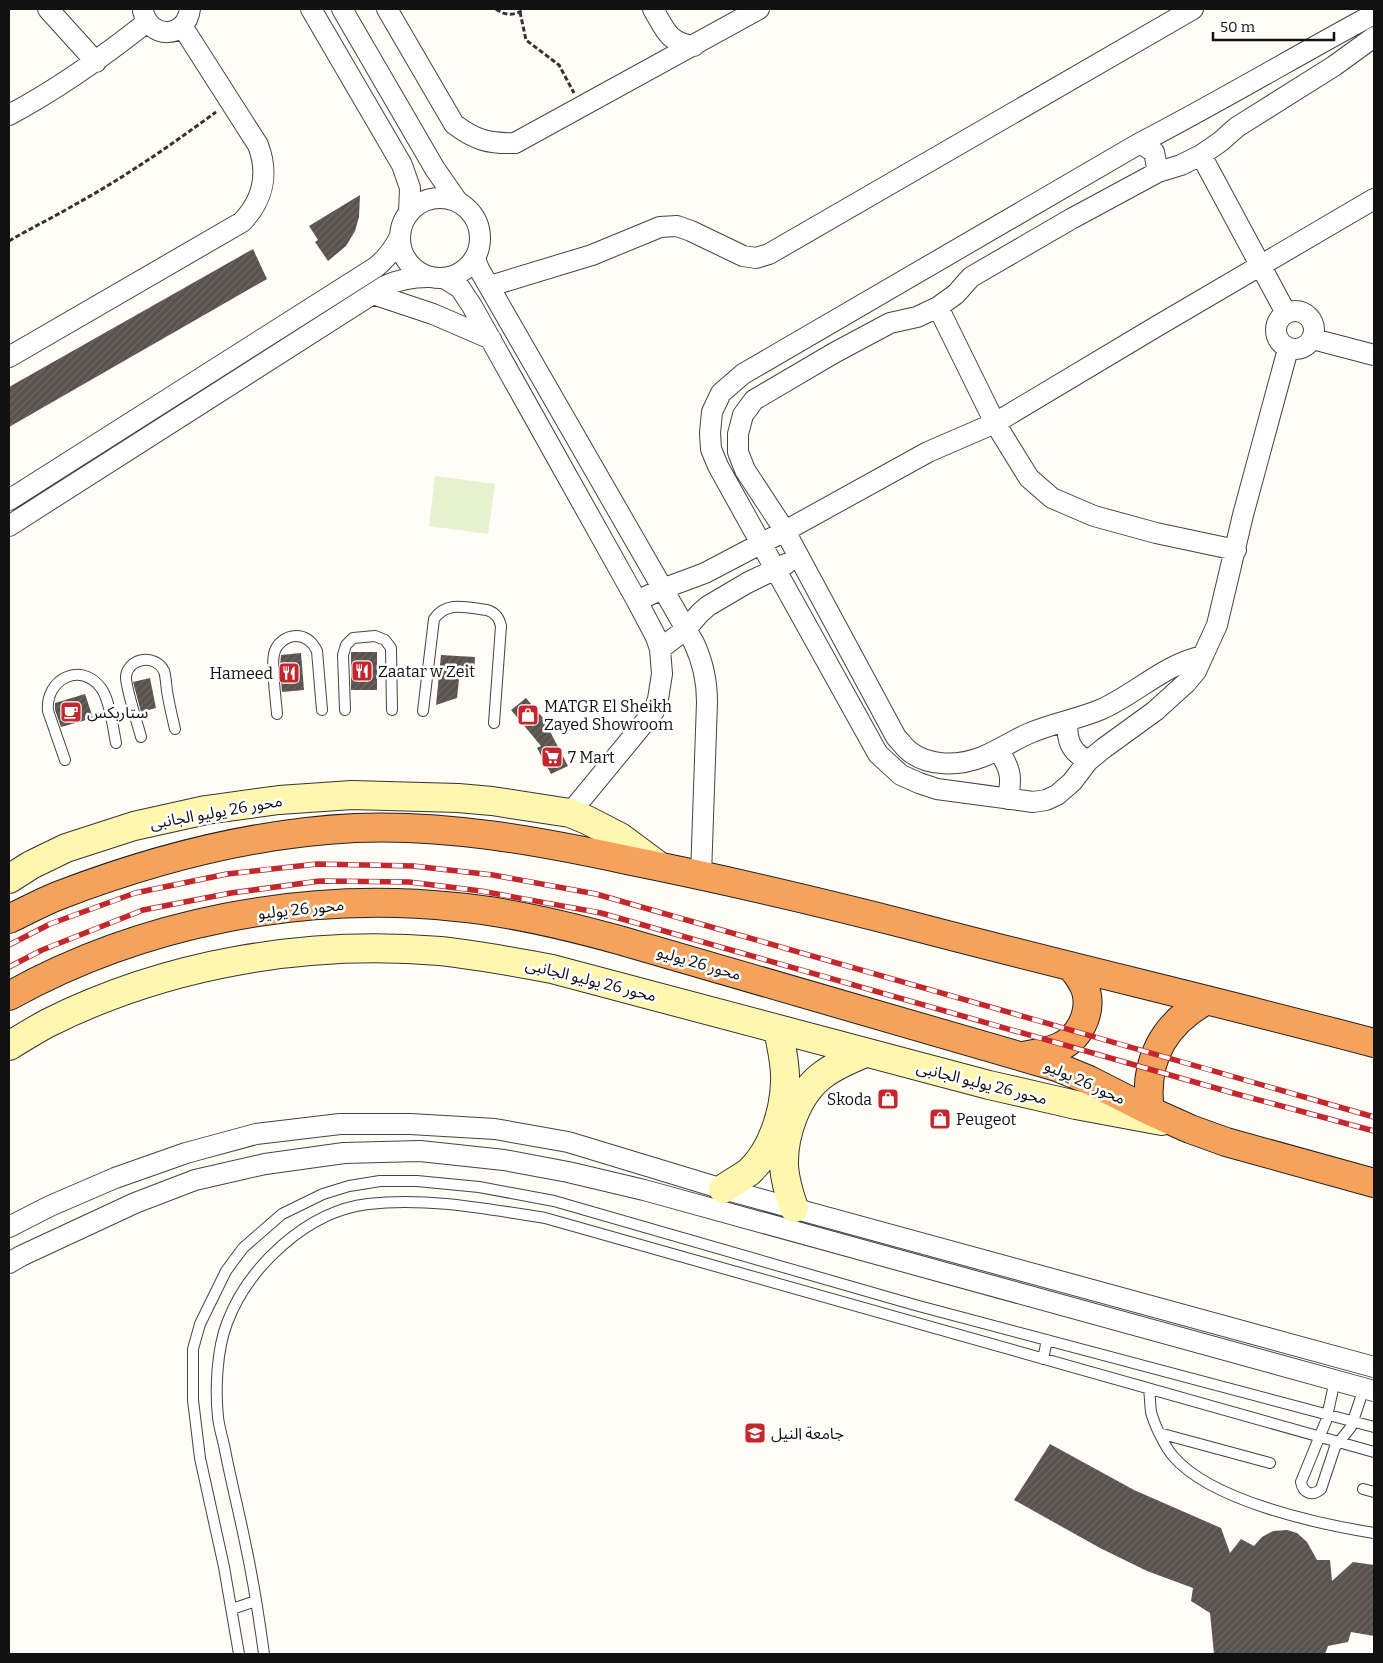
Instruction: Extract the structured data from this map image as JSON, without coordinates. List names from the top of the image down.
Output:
{
  "streets": {
    "highway": ["محور 26 يوليو"],
    "main road": ["محور 26 يوليو الجانبى"]
  },
  "crossings": [
    ["محور 26 يوليو الجانبى", "محور 26 يوليو"]
  ],
  "places": {
    "restaurant": ["Zaatar w Zeit", "Hameed"],
    "cafe": ["ستاربكس"],
    "shop": ["MATGR El Sheikh Zayed Showroom", "Skoda", "Peugeot"],
    "supermarket": ["7 Mart"],
    "school or university": ["جامعة النيل"]
  },
  "scale_bar": "50 m"
}
